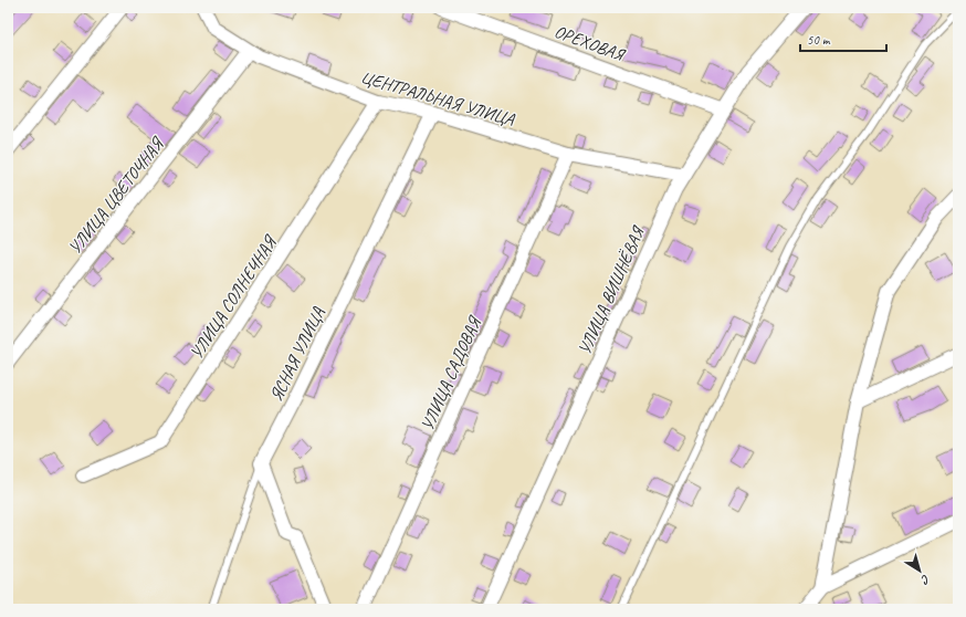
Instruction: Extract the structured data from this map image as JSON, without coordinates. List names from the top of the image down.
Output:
{
  "streets": {
    "street": [
      "ОРЕХОВАЯ",
      "ЦЕНТРАЛЬНАЯ УЛИЦА",
      "УЛИЦА ЦВЕТОЧНАЯ",
      "УЛИЦА ВИШНЁВАЯ",
      "УЛИЦА СОЛНЕЧНАЯ",
      "ЯСНАЯ УЛИЦА",
      "УЛИЦА САДОВАЯ"
    ]
  },
  "crossings": [
    ["ОРЕХОВАЯ", "УЛИЦА ВИШНЁВАЯ"],
    ["ЦЕНТРАЛЬНАЯ УЛИЦА", "УЛИЦА ЦВЕТОЧНАЯ"],
    ["ЦЕНТРАЛЬНАЯ УЛИЦА", "УЛИЦА ВИШНЁВАЯ"],
    ["ЦЕНТРАЛЬНАЯ УЛИЦА", "УЛИЦА СОЛНЕЧНАЯ"],
    ["ЦЕНТРАЛЬНАЯ УЛИЦА", "ЯСНАЯ УЛИЦА"],
    ["ЦЕНТРАЛЬНАЯ УЛИЦА", "УЛИЦА САДОВАЯ"]
  ],
  "scale_bar": "50 m",
  "north": "bottom right"
}
